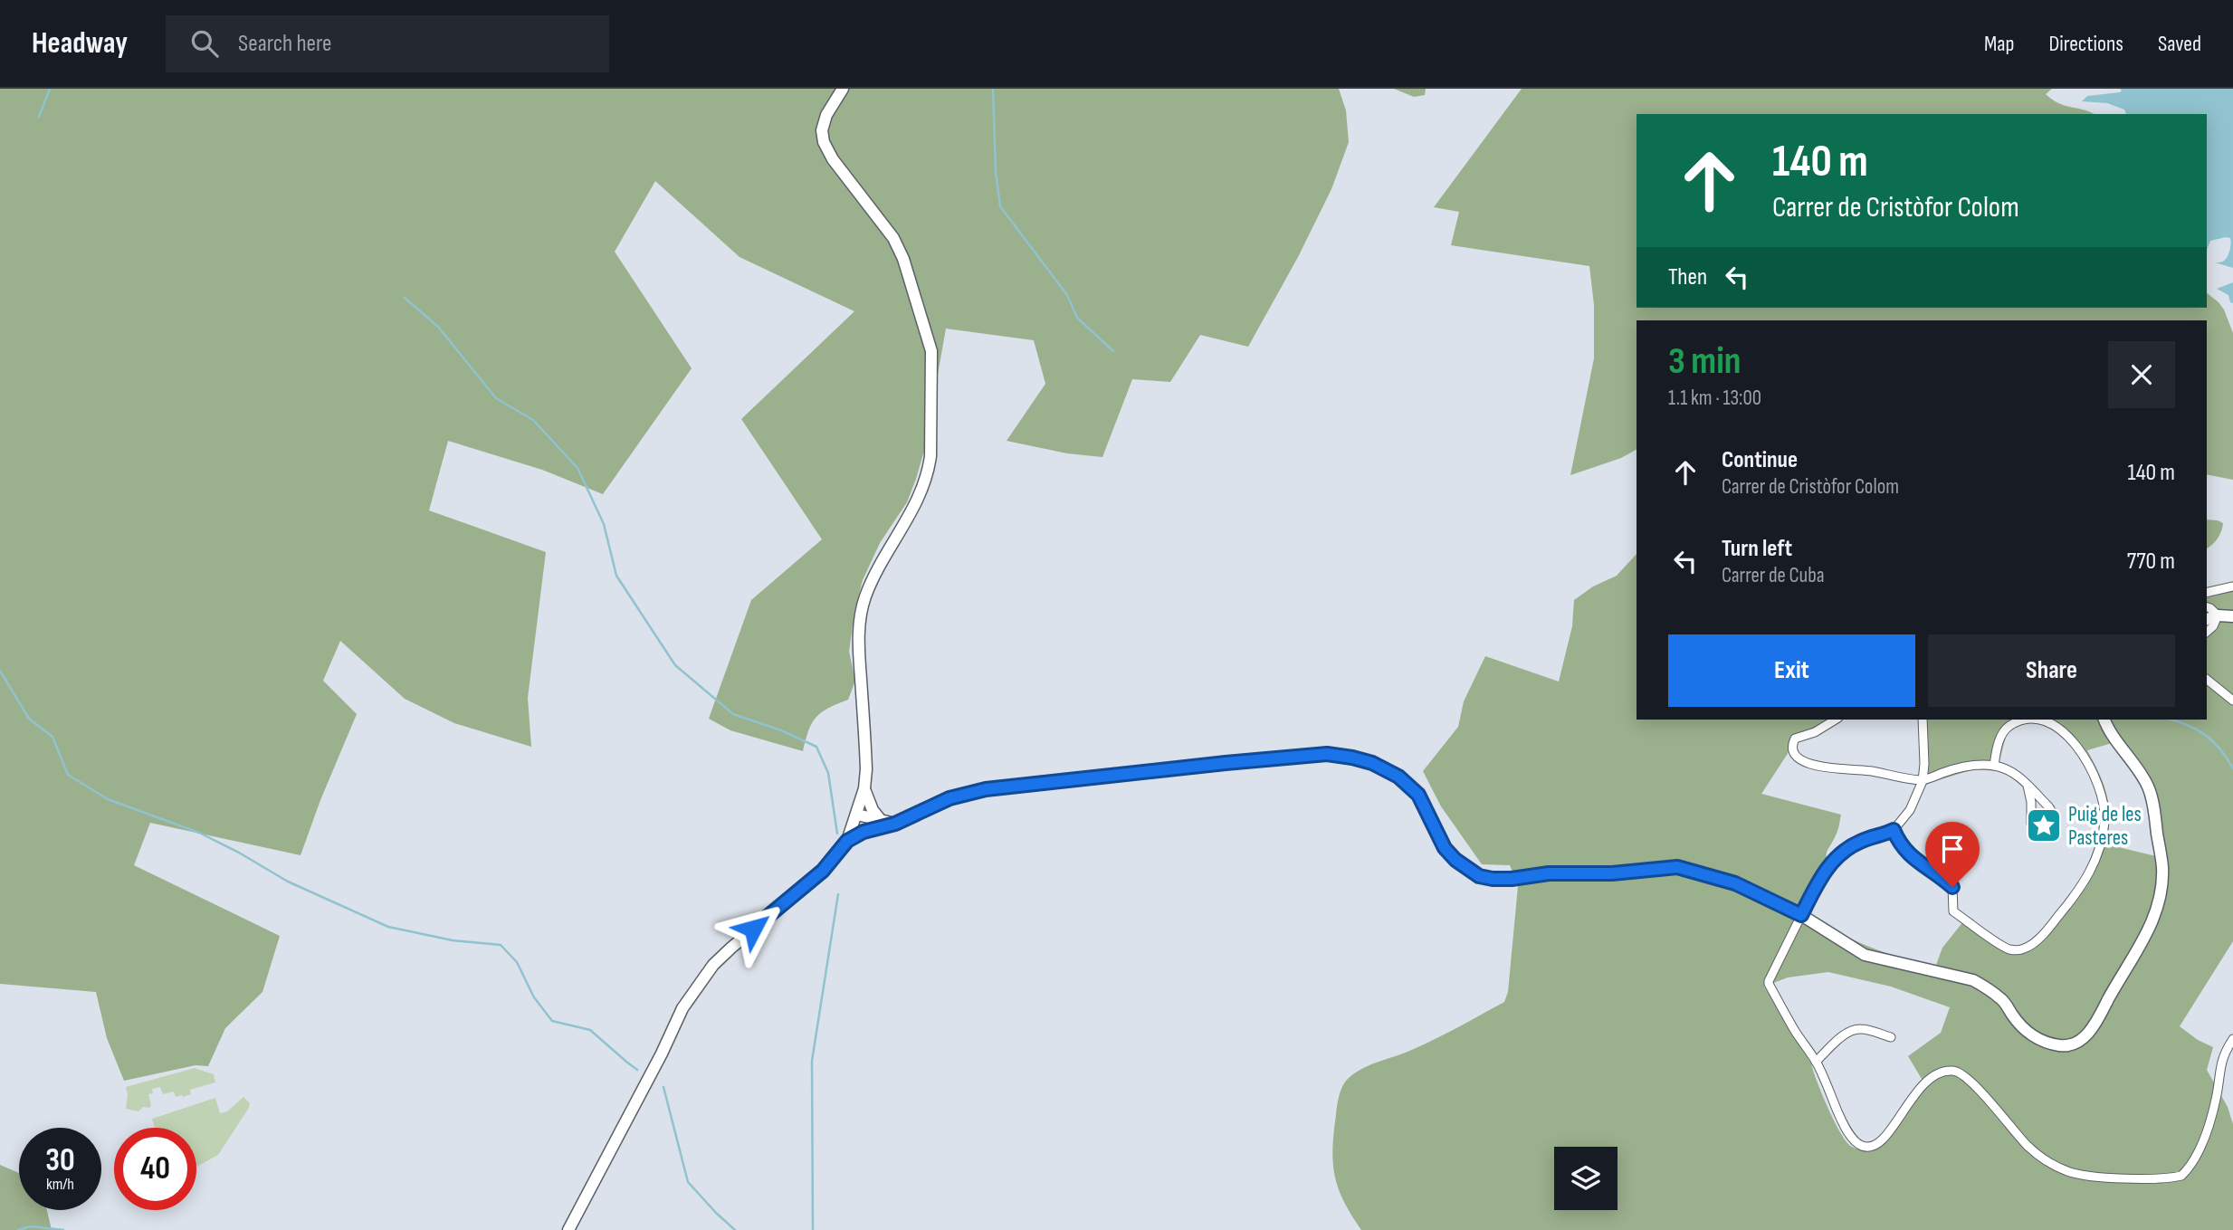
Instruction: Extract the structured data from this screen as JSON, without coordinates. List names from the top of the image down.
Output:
{
  "places": {
    "place": ["Puig de les Pasteres"]
  },
  "page": {
    "header": "Headway",
    "search": "Search here",
    "nav": ["Map", "Directions", "Saved"],
    "turn": ["140 m", "Carrer de Cristòfor Colom"],
    "then": "Then",
    "heading": ["3 min", "1.1 km · 13:00"],
    "list": [
      {
        "name": "Continue",
        "note": "Carrer de Cristòfor Colom",
        "value": "140 m"
      },
      {
        "name": "Turn left",
        "note": "Carrer de Cuba",
        "value": "770 m"
      }
    ],
    "buttons": ["Exit", "Share"],
    "speed": "30 km/h",
    "limit": "40"
  }
}
